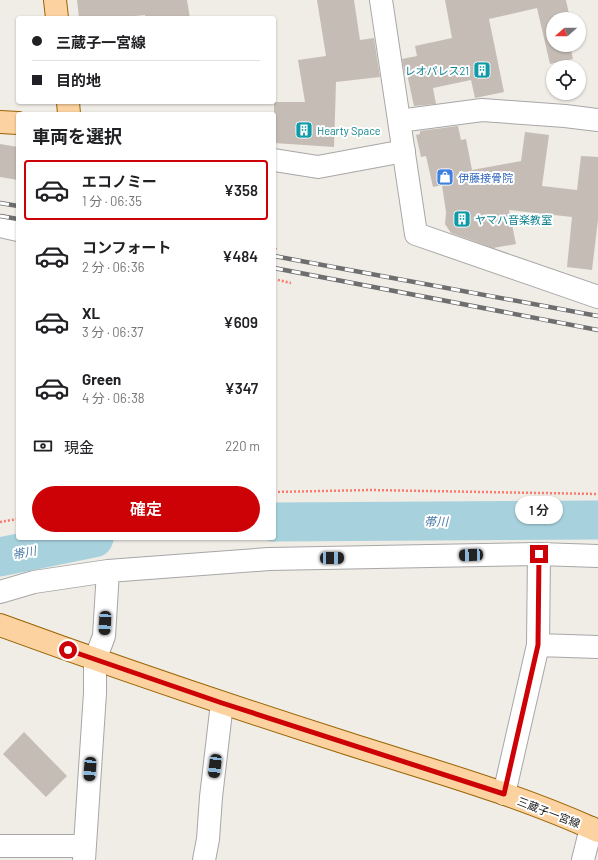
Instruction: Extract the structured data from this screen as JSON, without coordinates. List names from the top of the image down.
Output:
{
  "streets": {
    "main road": ["三蔵子一宮線"]
  },
  "water": ["帯川"],
  "places": {
    "building": ["レオパレス21", "Hearty Space", "ヤマハ音楽教室"],
    "shop": ["伊藤接骨院"]
  },
  "north": "left",
  "page": {
    "banner": ["三蔵子一宮線", "目的地"],
    "heading": "車両を選択",
    "list": [
      {
        "name": "エコノミー",
        "note": "1 分 · 06:35",
        "value": "¥358"
      },
      {
        "name": "コンフォート",
        "note": "2 分 · 06:36",
        "value": "¥484"
      },
      {
        "name": "XL",
        "note": "3 分 · 06:37",
        "value": "¥609"
      },
      {
        "name": "Green",
        "note": "4 分 · 06:38",
        "value": "¥347"
      }
    ],
    "pay": ["現金", "220 m"],
    "buttons": "確定",
    "bubble": "1 分"
  }
}
